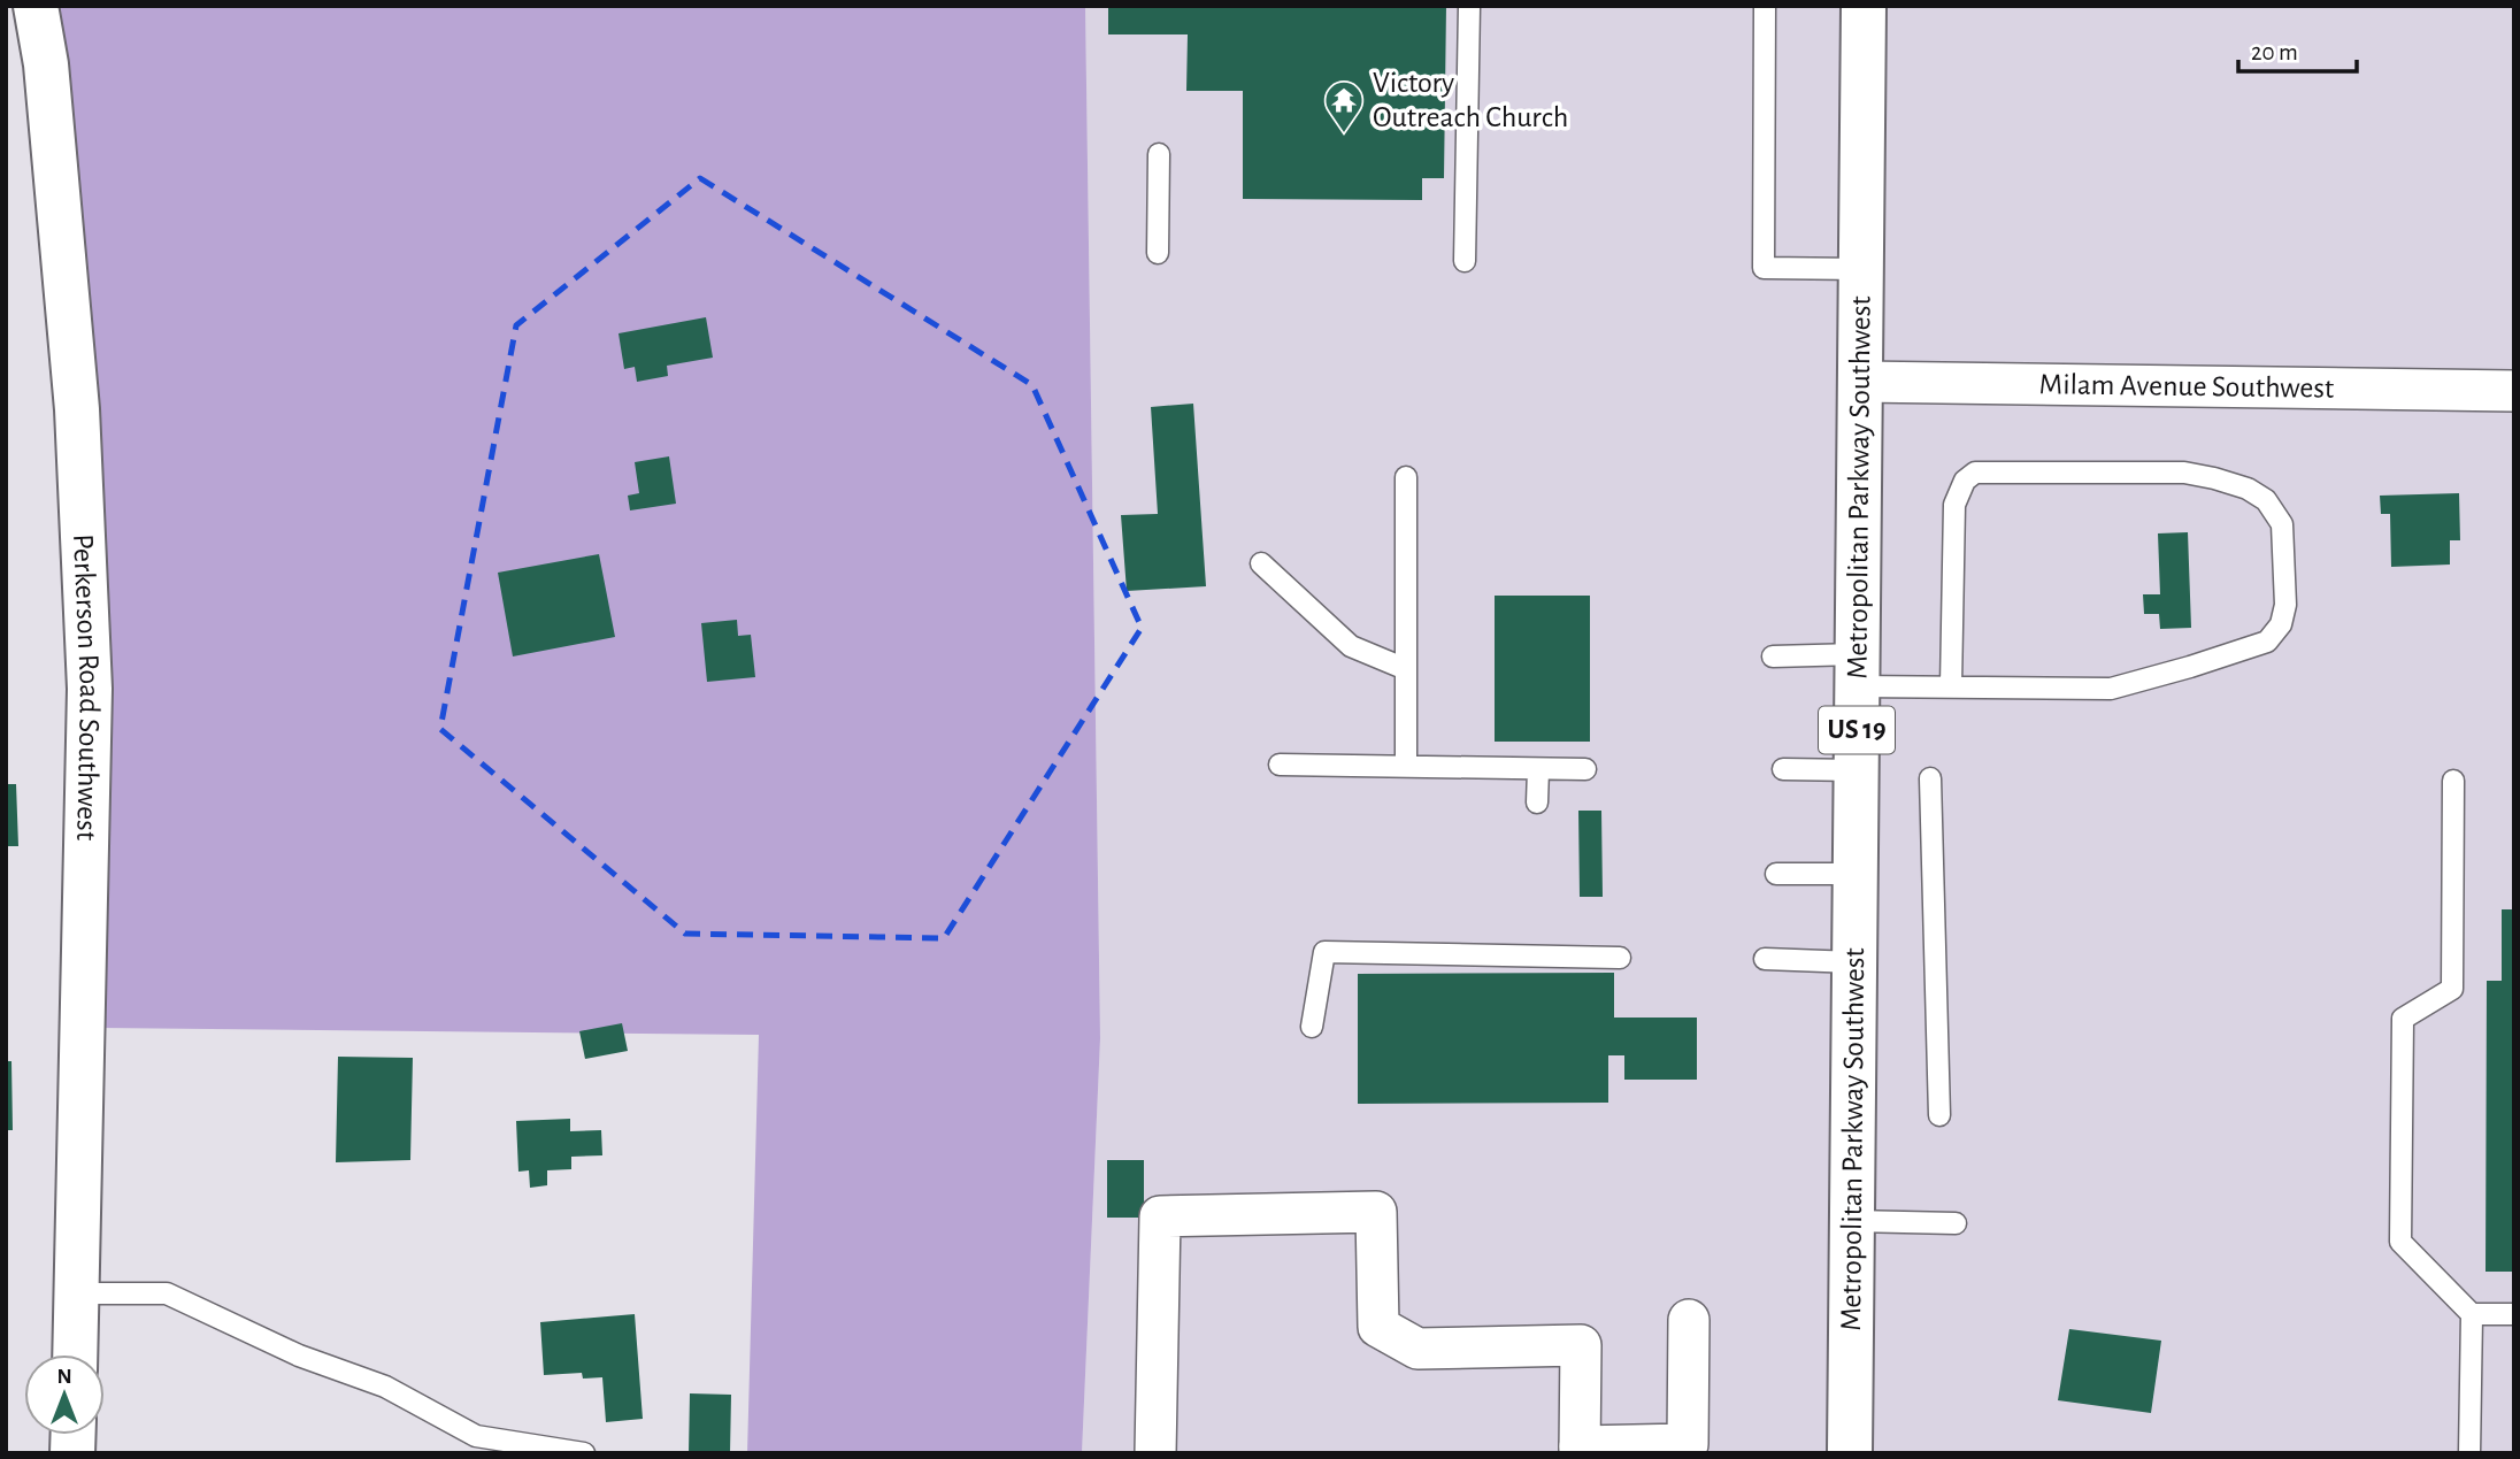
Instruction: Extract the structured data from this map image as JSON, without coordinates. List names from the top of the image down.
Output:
{
  "streets": {
    "main road": ["Metropolitan Parkway Southwest", "Perkerson Road Southwest", "US 19"],
    "street": ["Milam Avenue Southwest"]
  },
  "crossings": [
    ["Milam Avenue Southwest", "Metropolitan Parkway Southwest"]
  ],
  "places": {
    "temple": ["Victory Outreach Church"]
  },
  "scale_bar": "20 m",
  "north": "top"
}
